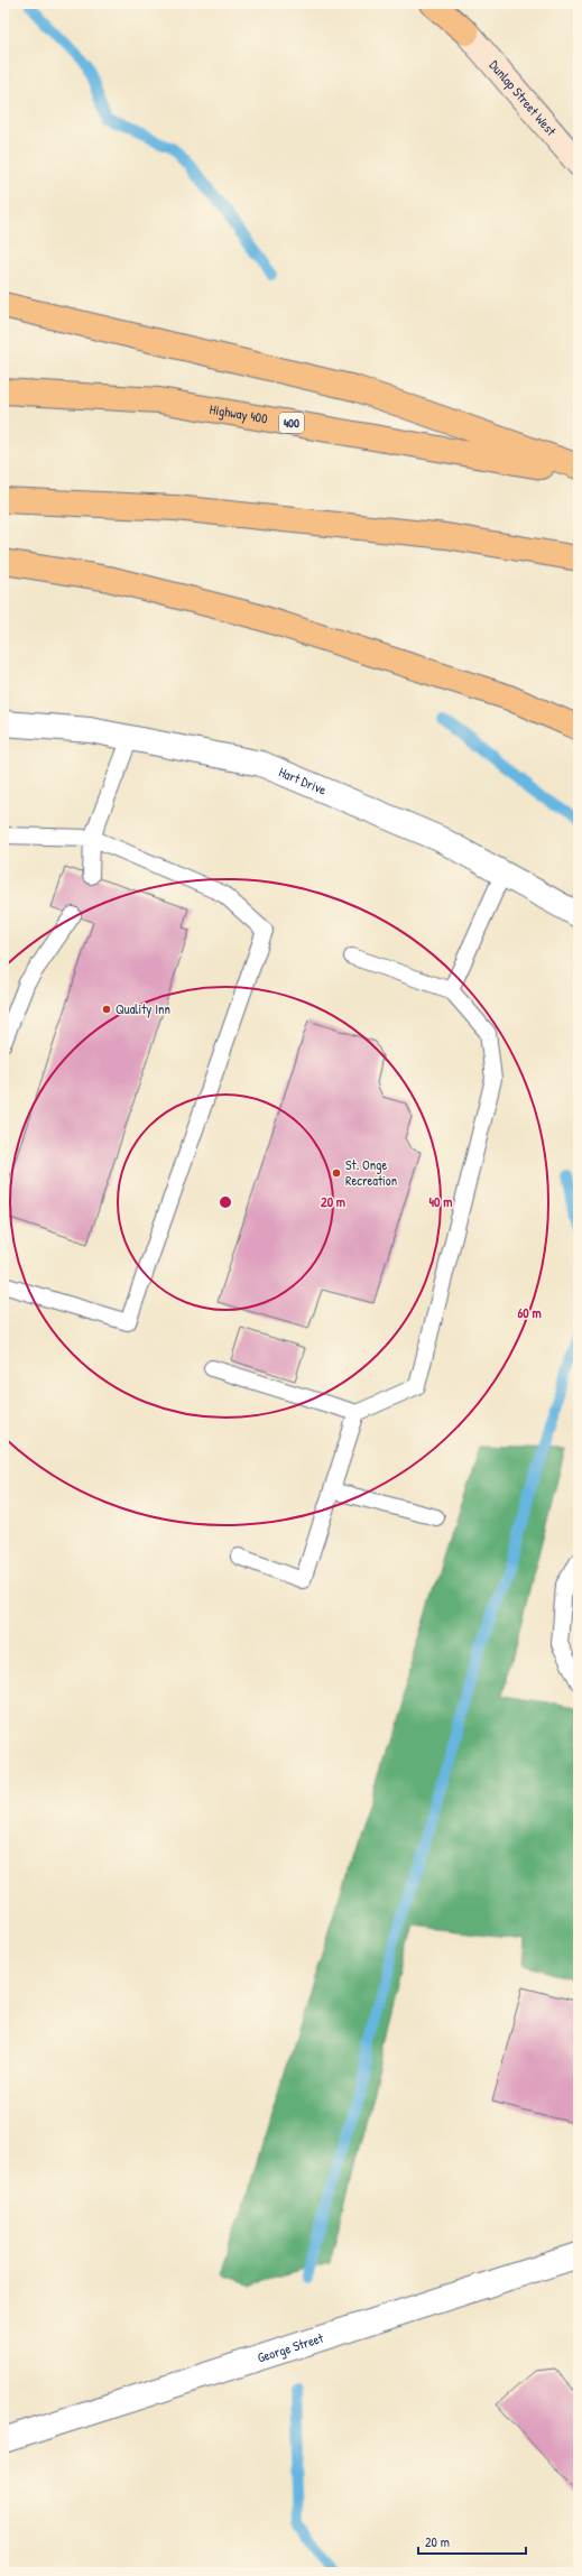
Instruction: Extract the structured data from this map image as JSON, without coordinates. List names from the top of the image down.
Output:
{
  "streets": {
    "highway": ["Highway 400", "400"],
    "main road": ["Dunlop Street West"],
    "street": ["Hart Drive", "George Street"]
  },
  "places": ["Quality Inn", "St. Onge Recreation"],
  "scale_bar": "20 m",
  "rings": ["20 m", "40 m", "60 m"]
}
